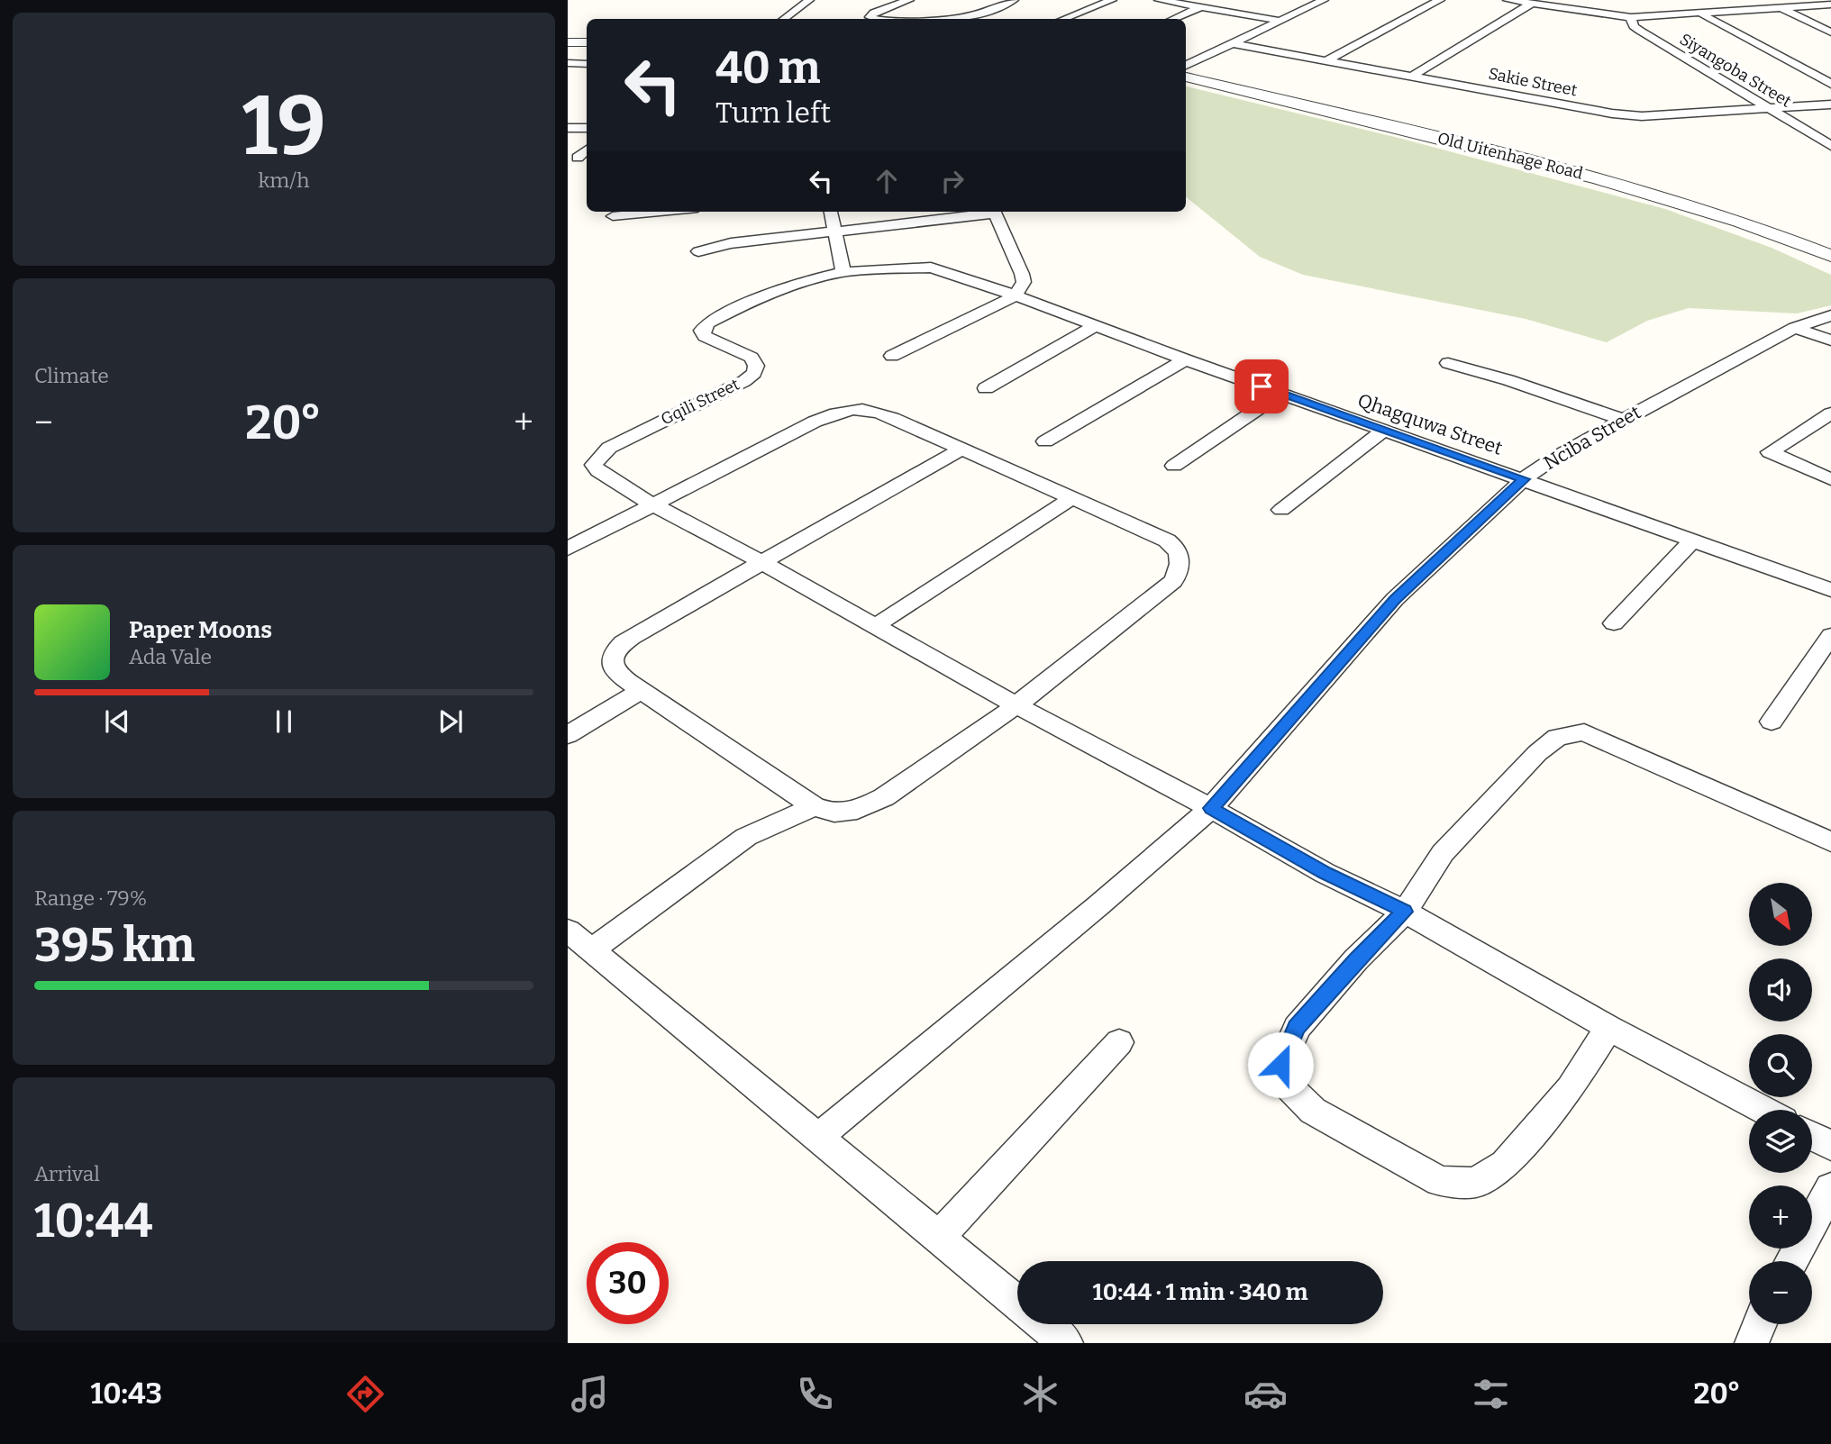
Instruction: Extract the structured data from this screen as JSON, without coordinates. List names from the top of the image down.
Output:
{
  "streets": {
    "street": [
      "Siyangoba Street",
      "Sakie Street",
      "Old Uitenhage Road",
      "Gqili Street",
      "Qhagquwa Street",
      "Nciba Street"
    ]
  },
  "crossings": [
    ["Siyangoba Street", "Sakie Street"],
    ["Gqili Street", "Qhagquwa Street"],
    ["Qhagquwa Street", "Nciba Street"]
  ],
  "north": "bottom right",
  "page": {
    "tile": [
      ["19", "km/h"],
      "Climate",
      ["Range · 79%", "395 km"],
      ["Arrival", "10:44"]
    ],
    "turn": ["40 m", "Turn left"],
    "heat": ["−", "20°", "+"],
    "song": ["Paper Moons", "Ada Vale"],
    "map_buttons": ["+", "−"],
    "limit": "30",
    "trip": "10:44 · 1 min · 340 m",
    "tabs": ["10:43", "20°"]
  }
}
